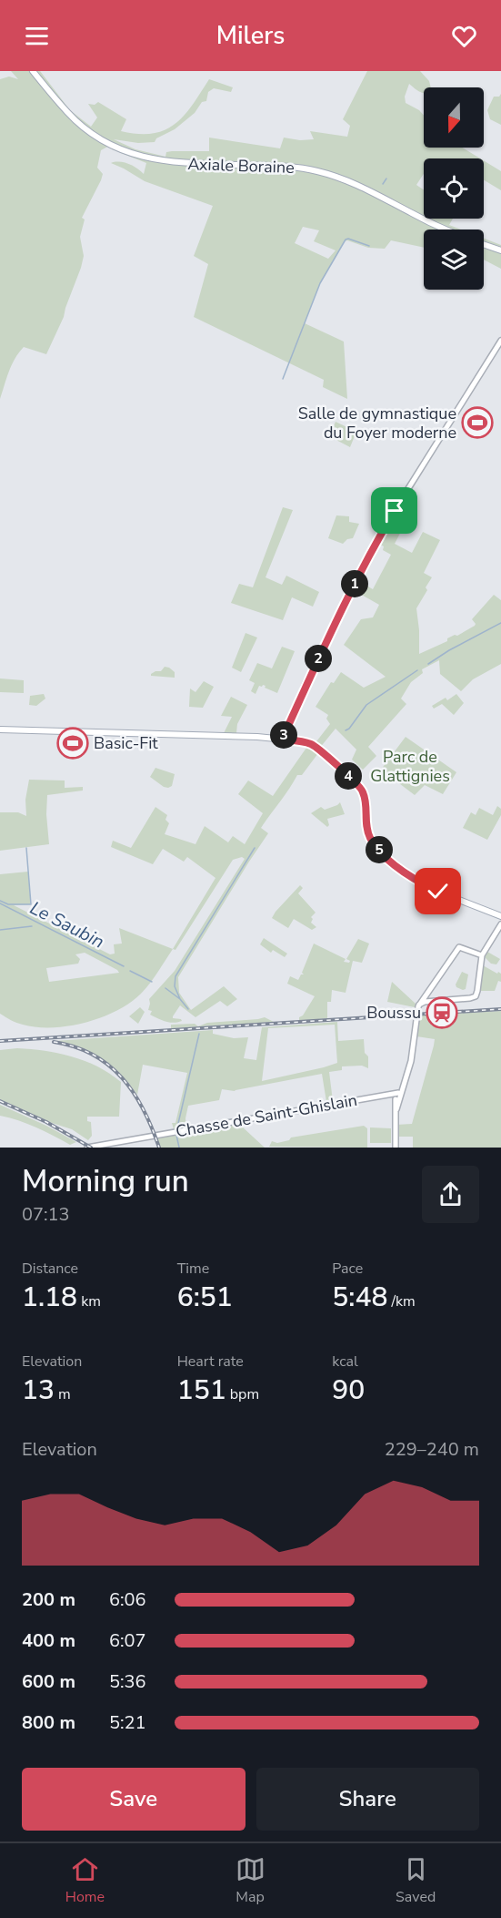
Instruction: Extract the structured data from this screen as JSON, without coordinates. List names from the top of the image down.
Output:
{
  "streets": {
    "main road": ["Axiale Boraine"],
    "street": ["Chasse de Saint-Ghislain"]
  },
  "water": ["Le Saubin"],
  "parks": ["Parc de Glattignies"],
  "places": {
    "sports": ["Salle de gymnastique du Foyer moderne", "Basic-Fit"],
    "station": ["Boussu"]
  },
  "north": "bottom",
  "page": {
    "header": "Milers",
    "pins": [
      "1",
      "2",
      "3",
      "4",
      "5"
    ],
    "heading": ["Morning run", "07:13"],
    "stats": [
      ["Distance", "1.18 km"],
      ["Time", "6:51"],
      ["Pace", "5:48 /km"],
      ["Elevation", "13 m"],
      ["Heart rate", "151 bpm"],
      ["kcal", "90"]
    ],
    "chart": ["Elevation", "229–240 m"],
    "list": [
      {
        "name": "200 m",
        "note": "6:06"
      },
      {
        "name": "400 m",
        "note": "6:07"
      },
      {
        "name": "600 m",
        "note": "5:36"
      },
      {
        "name": "800 m",
        "note": "5:21"
      }
    ],
    "buttons": ["Save", "Share"],
    "tabs": ["Home", "Map", "Saved"]
  }
}
